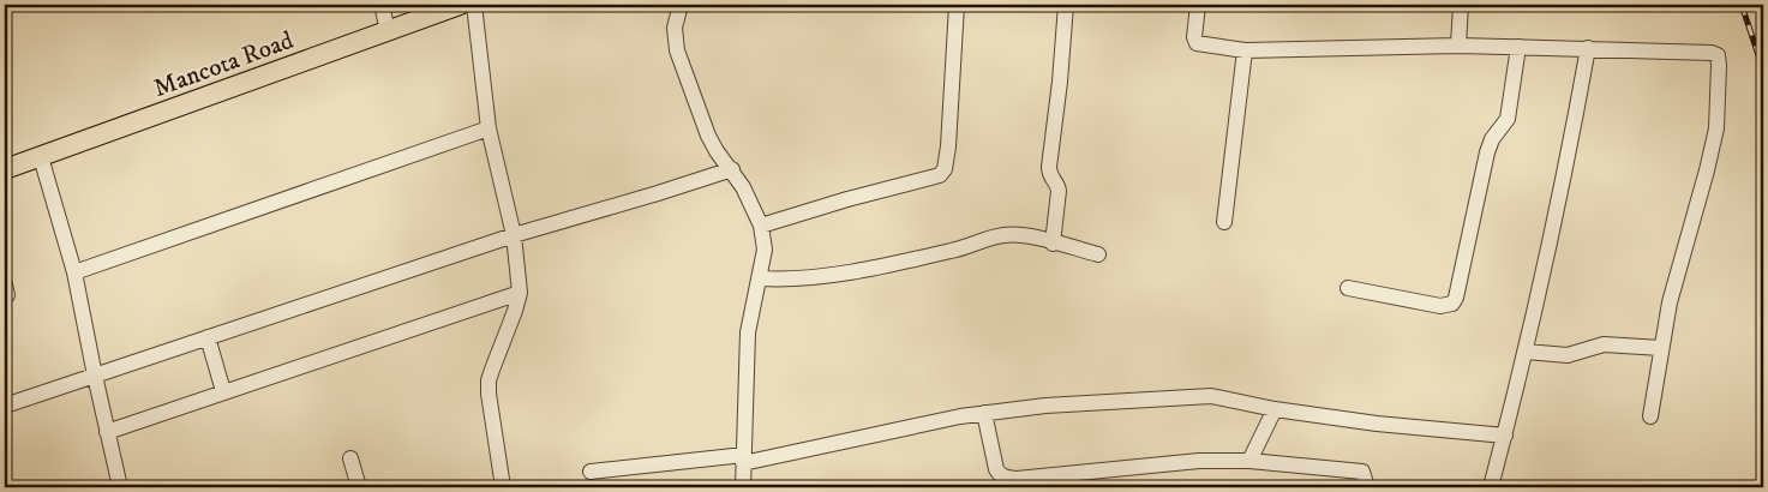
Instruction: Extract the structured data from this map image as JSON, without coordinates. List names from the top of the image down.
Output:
{
  "streets": {
    "main road": ["Mancota Road"]
  }
}
